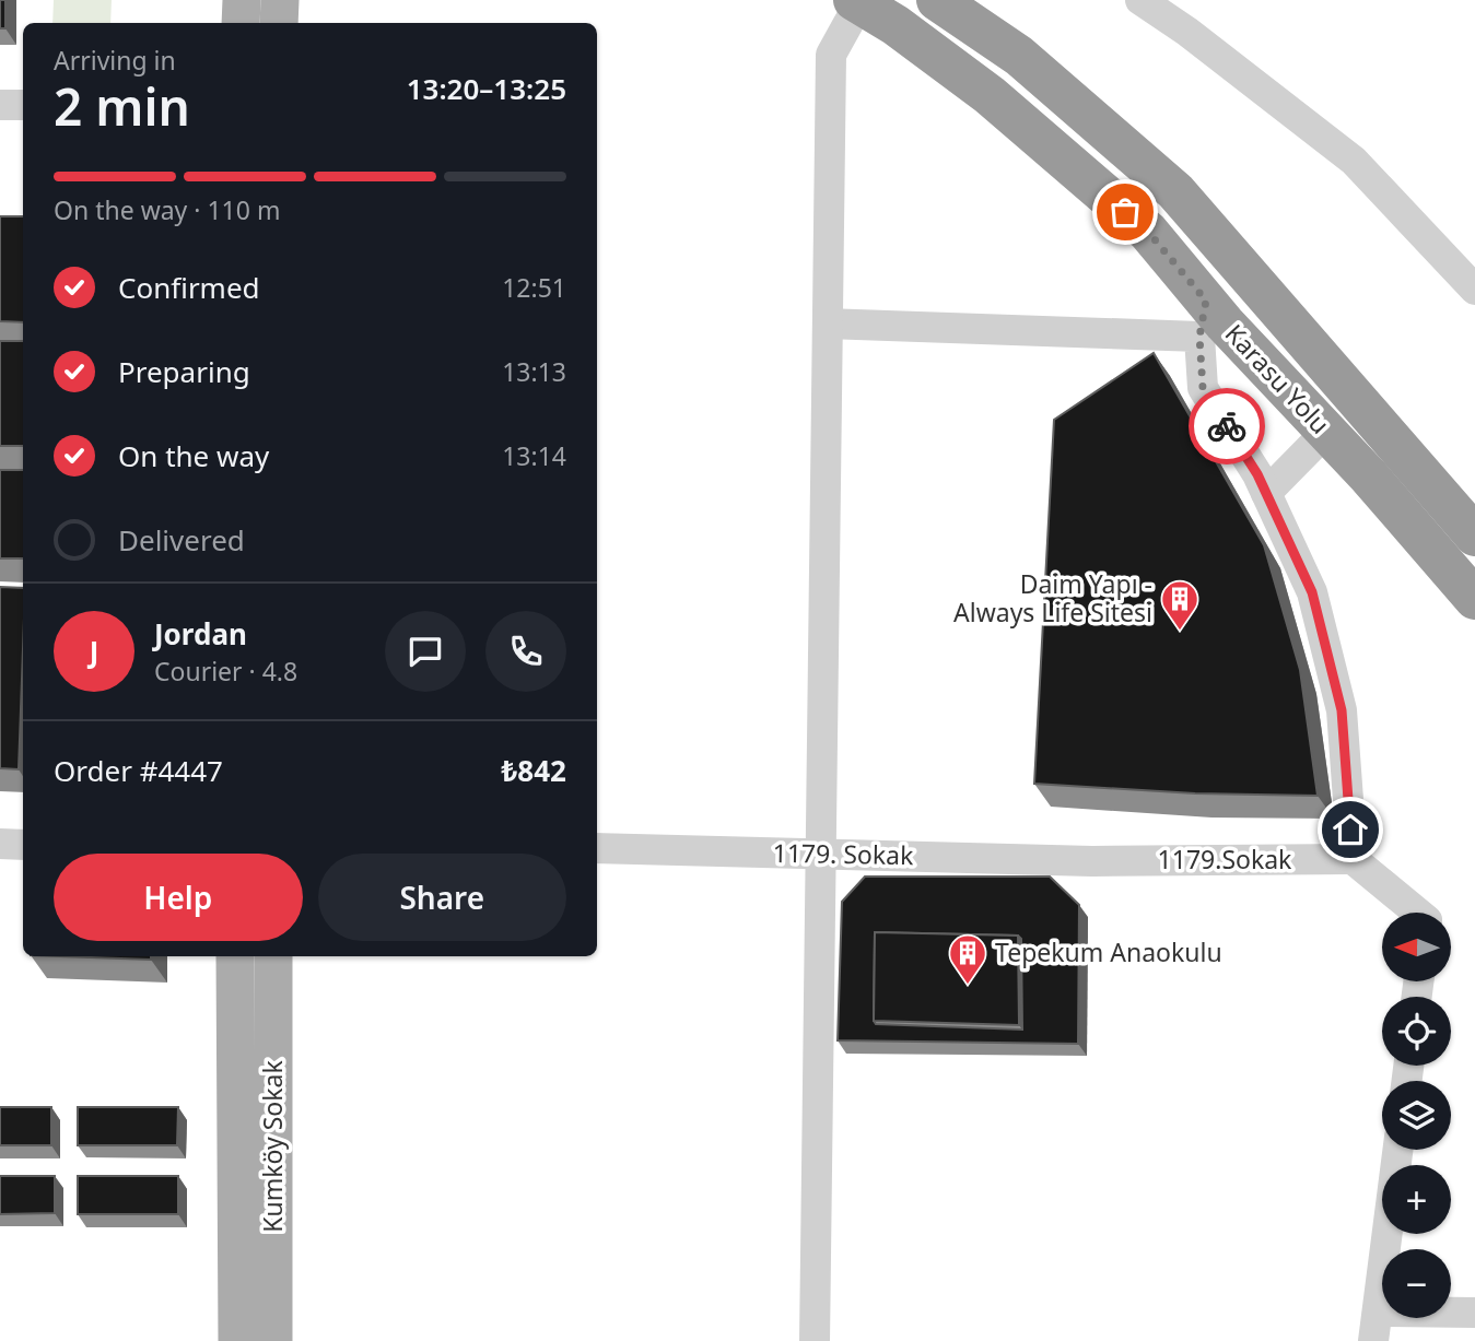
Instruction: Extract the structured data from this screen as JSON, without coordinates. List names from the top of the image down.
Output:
{
  "streets": {
    "highway": ["Karasu Yolu"],
    "main road": ["Kumköy Sokak"],
    "street": ["1179. Sokak", "1179.Sokak"]
  },
  "crossings": [
    ["1179. Sokak", "1179.Sokak"]
  ],
  "places": {
    "building": ["Daim Yapı - Always Life Sitesi", "Tepekum Anaokulu"]
  },
  "north": "left",
  "page": {
    "heading": ["2 min", "Arriving in", "13:20–13:25"],
    "panel": [
      "Jordan",
      "Courier · 4.8",
      "Order #4447",
      "₺842"
    ],
    "bar": "On the way · 110 m",
    "list": [
      ["Confirmed", "12:51"],
      ["Preparing", "13:13"],
      ["On the way", "13:14"],
      "Delivered"
    ],
    "round": "J",
    "buttons": ["Help", "Share"],
    "map_buttons": ["+", "−"]
  }
}
